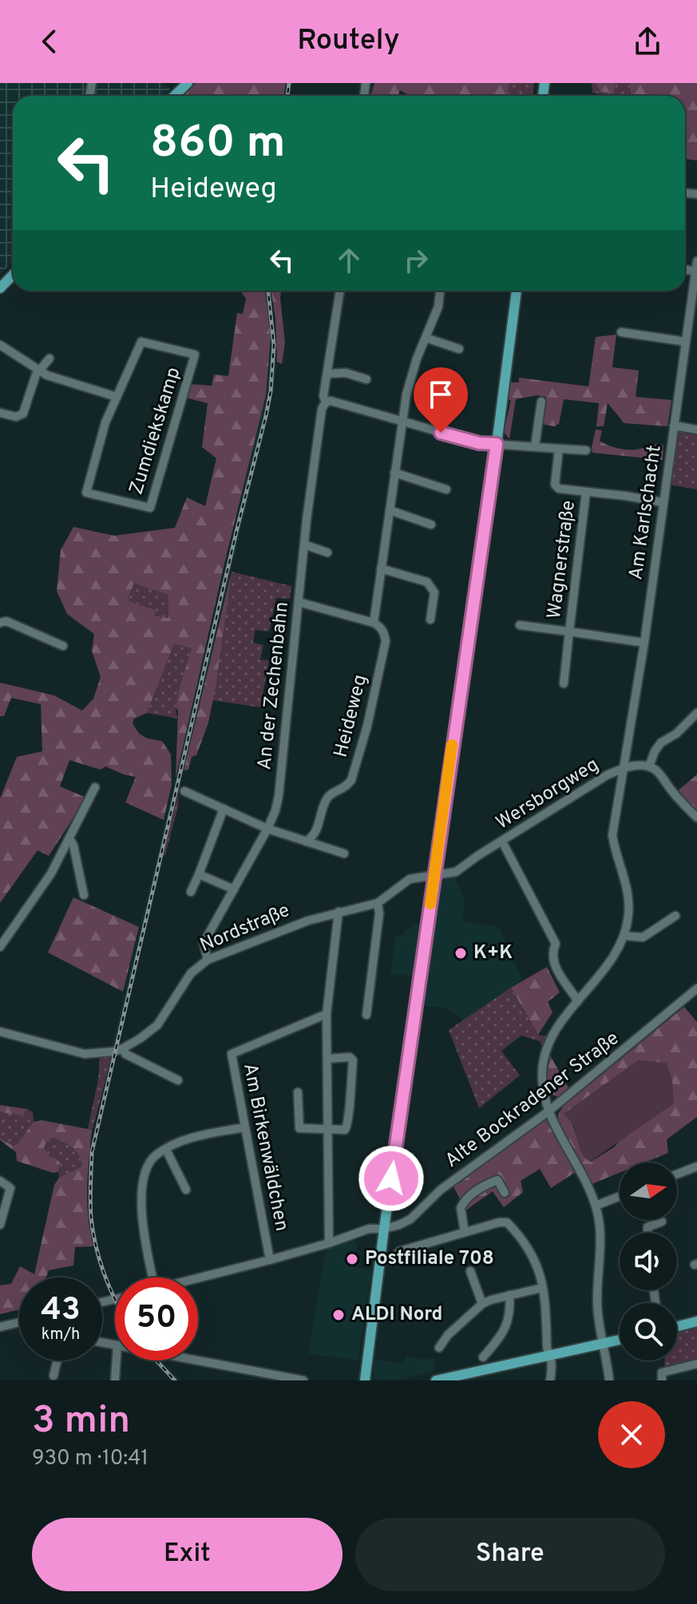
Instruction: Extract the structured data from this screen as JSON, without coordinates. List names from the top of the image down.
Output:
{
  "streets": {
    "street": [
      "Zumdiekskamp",
      "Am Karlschacht",
      "Wagnerstraße",
      "An der Zechenbahn",
      "Heideweg",
      "Wersborgweg",
      "Nordstraße",
      "Alte Bockradener Straße",
      "Am Birkenwäldchen"
    ]
  },
  "crossings": [
    ["Am Karlschacht", "Wagnerstraße"],
    ["Am Karlschacht", "Wersborgweg"],
    ["An der Zechenbahn", "Nordstraße"],
    ["Wersborgweg", "Nordstraße"],
    ["Alte Bockradener Straße", "Am Birkenwäldchen"]
  ],
  "places": ["K+K", "Postfiliale 708", "ALDI Nord"],
  "north": "right",
  "page": {
    "header": "Routely",
    "turn": ["860 m", "Heideweg"],
    "speed": "43 km/h",
    "limit": "50",
    "heading": ["3 min", "930 m · 10:41"],
    "buttons": ["Exit", "Share"]
  }
}
